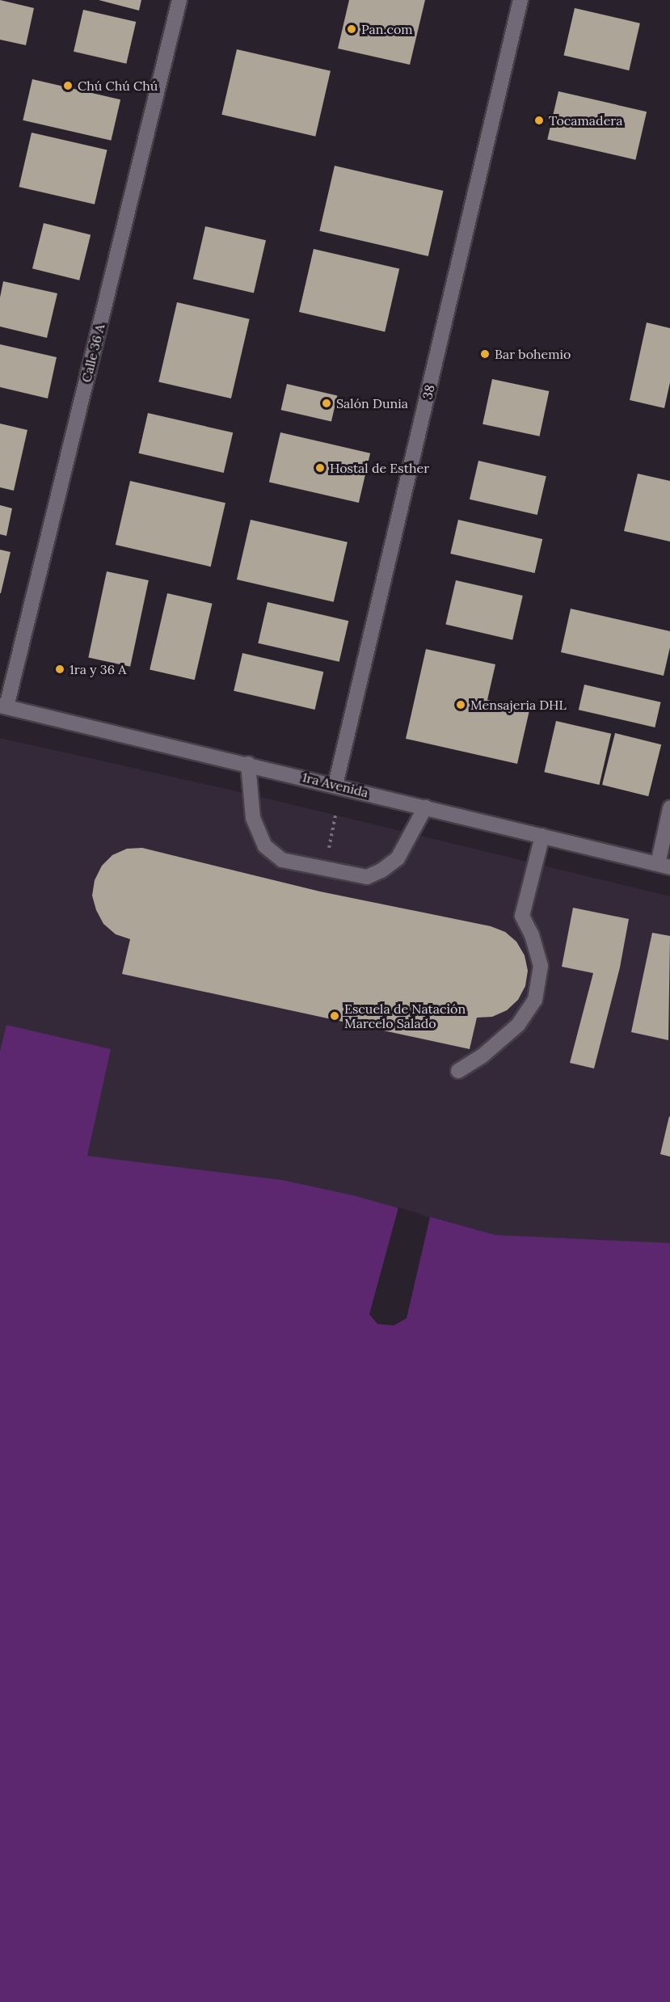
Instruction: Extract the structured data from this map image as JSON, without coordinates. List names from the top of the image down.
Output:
{
  "streets": {
    "street": ["Calle 36 A", "38", "1ra Avenida"]
  },
  "crossings": [
    ["Calle 36 A", "1ra Avenida"],
    ["38", "1ra Avenida"]
  ],
  "places": [
    "Pan.com",
    "Chú Chú Chú",
    "Tocamadera",
    "Bar bohemio",
    "Salón Dunia",
    "Hostal de Esther",
    "1ra y 36 A",
    "Mensajeria DHL",
    "Escuela de Natación Marcelo Salado"
  ]
}
